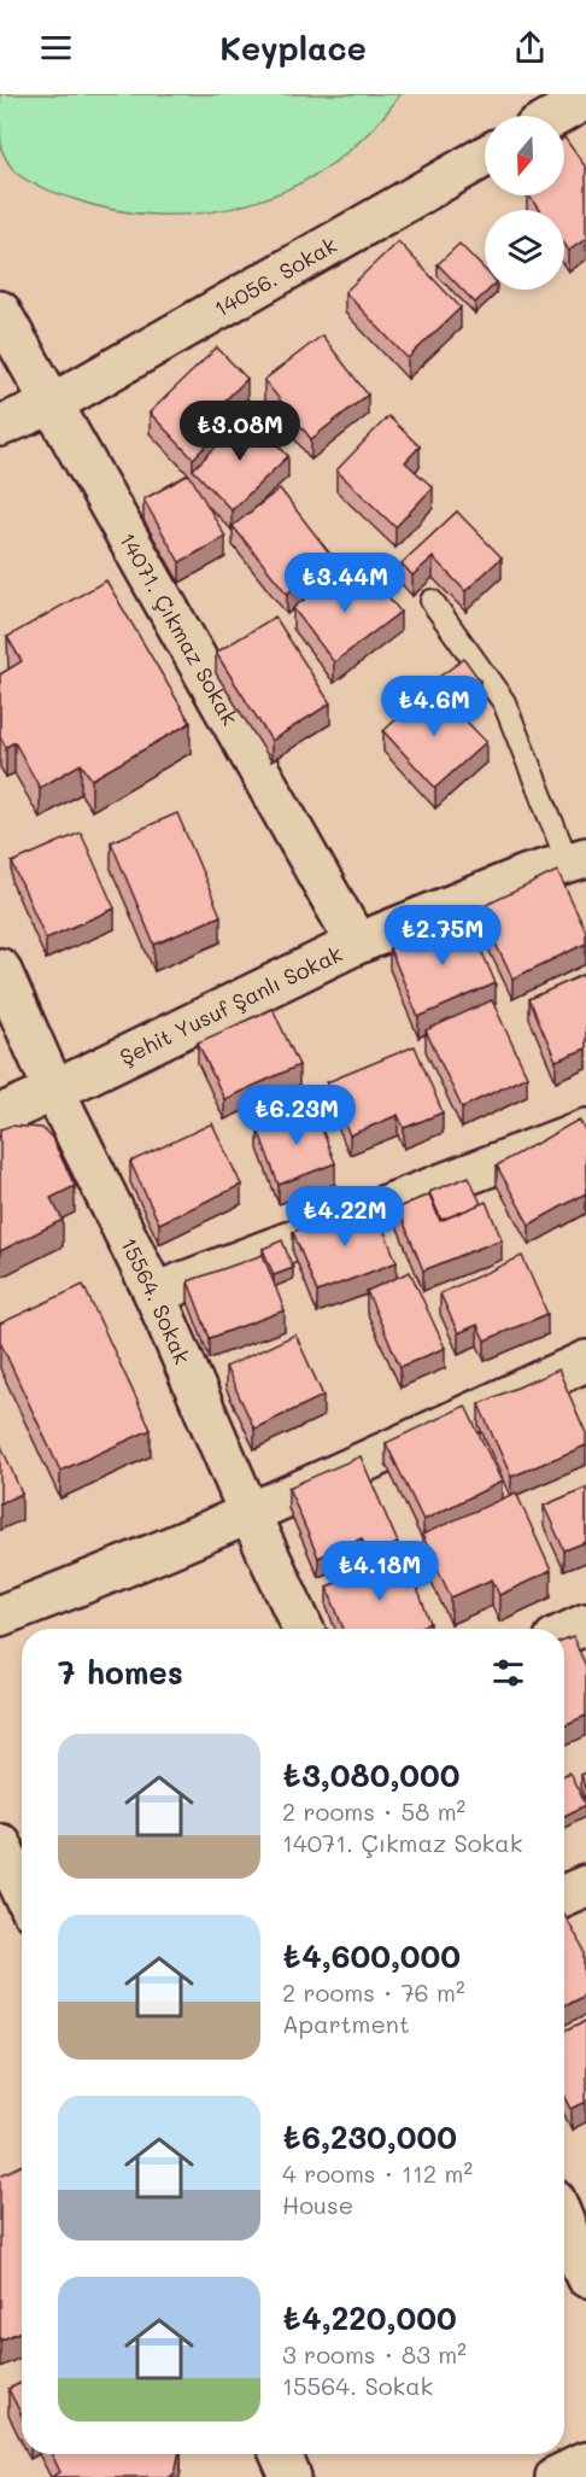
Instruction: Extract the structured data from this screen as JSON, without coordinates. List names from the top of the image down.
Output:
{
  "streets": {
    "street": [
      "14056. Sokak",
      "14071. Çıkmaz Sokak",
      "Şehit Yusuf Şanlı Sokak",
      "15564. Sokak"
    ]
  },
  "crossings": [
    ["14056. Sokak", "14071. Çıkmaz Sokak"],
    ["14071. Çıkmaz Sokak", "Şehit Yusuf Şanlı Sokak"],
    ["Şehit Yusuf Şanlı Sokak", "15564. Sokak"]
  ],
  "north": "bottom",
  "page": {
    "header": "Keyplace",
    "price": [
      "₺3.08M",
      "₺3.44M",
      "₺4.6M",
      "₺2.75M",
      "₺6.23M",
      "₺4.22M",
      "₺4.18M"
    ],
    "heading": "7 homes",
    "list": [
      {
        "name": "₺3,080,000",
        "note": "2 rooms · 58 m² · 14071. Çıkmaz Sokak"
      },
      {
        "name": "₺4,600,000",
        "note": "2 rooms · 76 m² · Apartment"
      },
      {
        "name": "₺6,230,000",
        "note": "4 rooms · 112 m² · House"
      },
      {
        "name": "₺4,220,000",
        "note": "3 rooms · 83 m² · 15564. Sokak"
      }
    ]
  }
}
